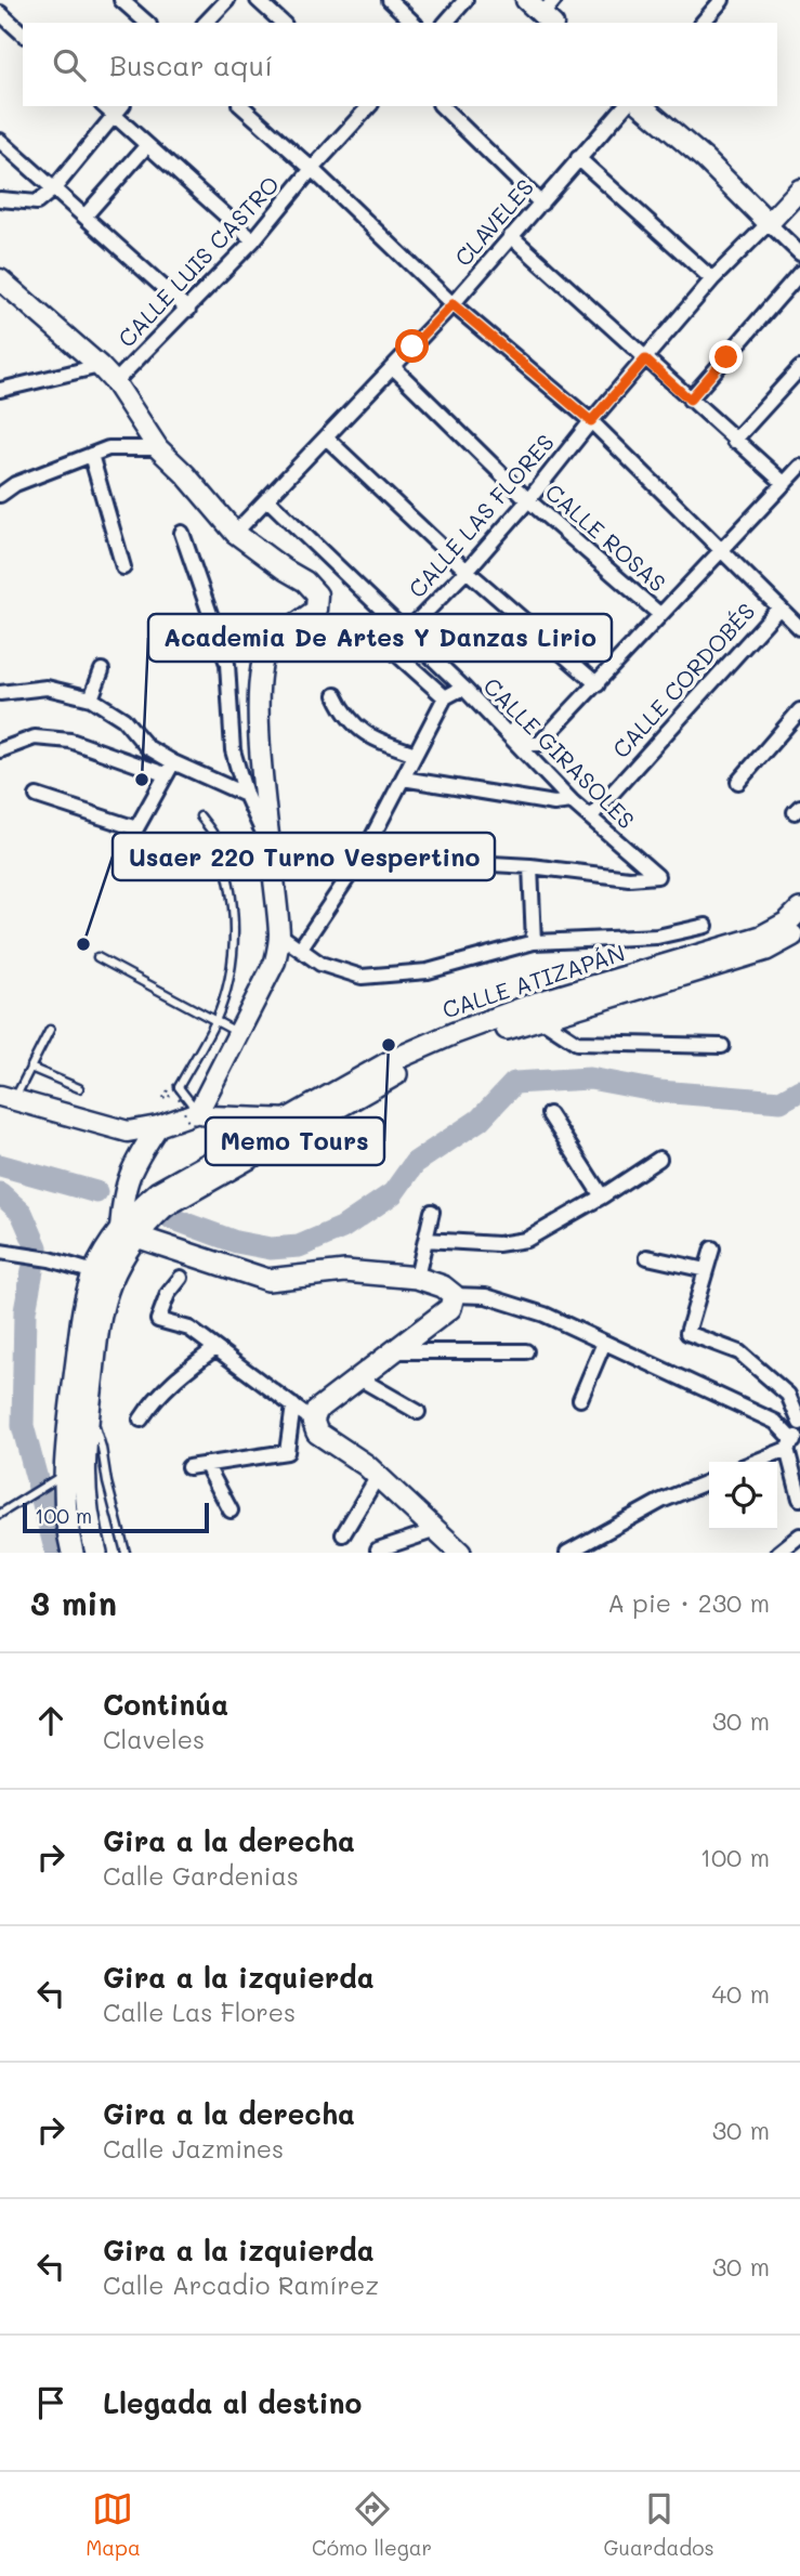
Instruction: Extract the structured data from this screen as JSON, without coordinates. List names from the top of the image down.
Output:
{
  "streets": {
    "main road": ["CALLE ATIZAPÁN"],
    "street": [
      "CLAVELES",
      "CALLE LUIS CASTRO",
      "CALLE LAS FLORES",
      "CALLE ROSAS",
      "CALLE CORDOBÉS",
      "CALLE GIRASOLES"
    ]
  },
  "crossings": [
    ["CLAVELES", "CALLE ROSAS"],
    ["CLAVELES", "CALLE GIRASOLES"],
    ["CALLE LAS FLORES", "CALLE ROSAS"],
    ["CALLE LAS FLORES", "CALLE GIRASOLES"],
    ["CALLE CORDOBÉS", "CALLE GIRASOLES"]
  ],
  "places": ["Academia De Artes Y Danzas Lirio", "Usaer 220 Turno Vespertino", "Memo Tours"],
  "scale_bar": "100 m",
  "page": {
    "search": "Buscar aquí",
    "scale": "100 m",
    "heading": ["3 min", "A pie · 230 m"],
    "list": [
      ["Continúa", "Claveles", "30 m"],
      ["Gira a la derecha", "Calle Gardenias", "100 m"],
      ["Gira a la izquierda", "Calle Las Flores", "40 m"],
      ["Gira a la derecha", "Calle Jazmines", "30 m"],
      ["Gira a la izquierda", "Calle Arcadio Ramírez", "30 m"],
      "Llegada al destino"
    ],
    "nav": ["Mapa", "Cómo llegar", "Guardados"]
  }
}
